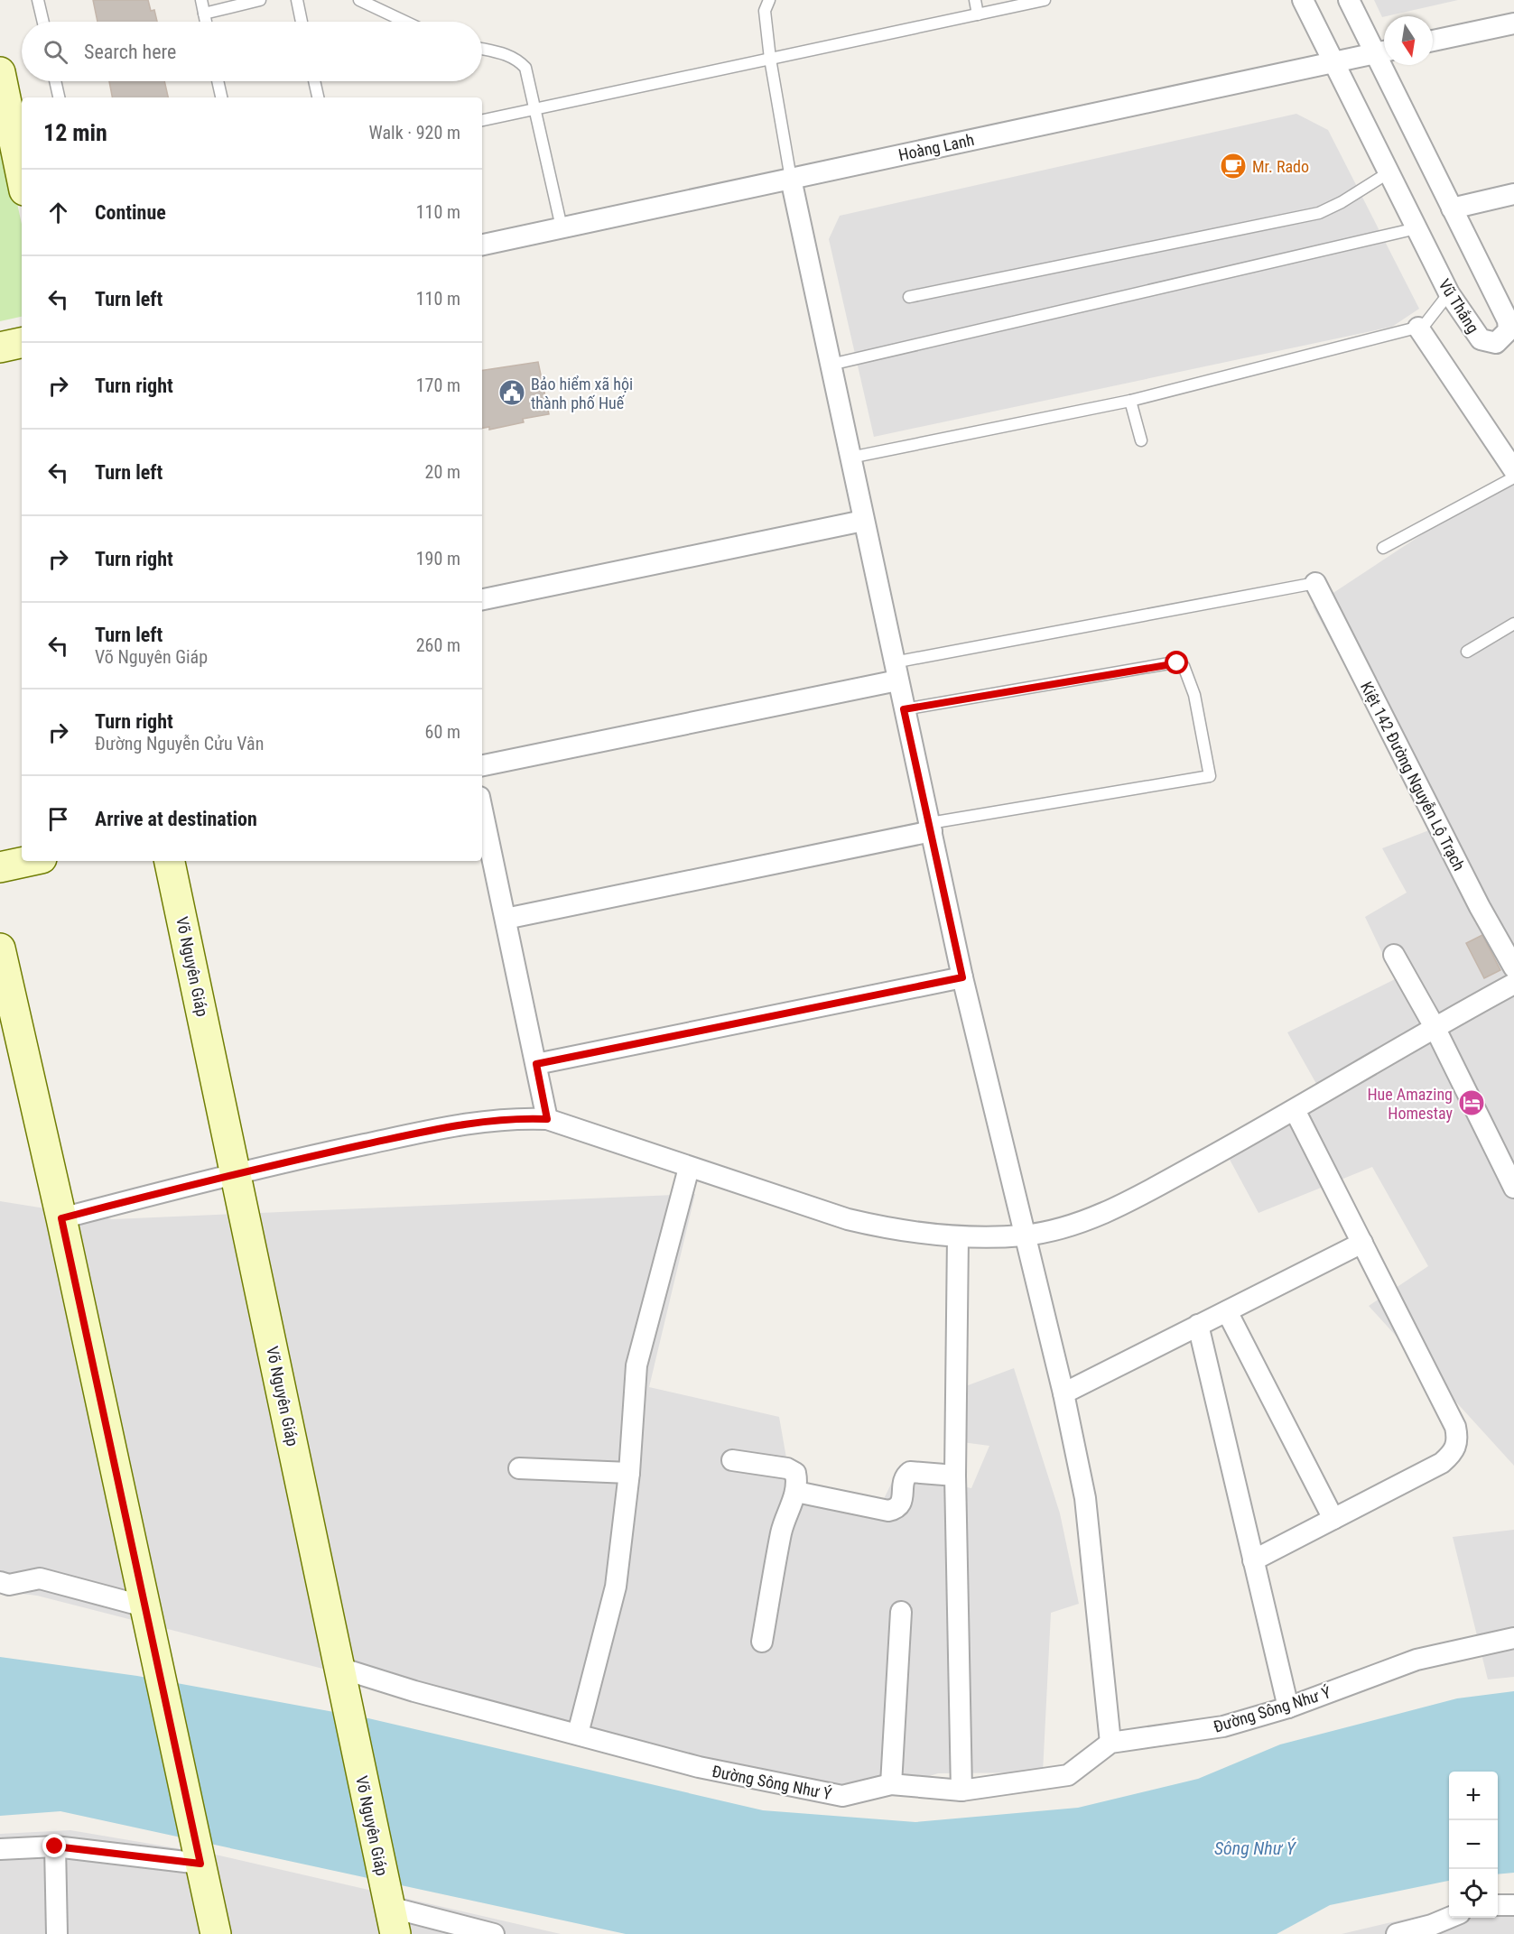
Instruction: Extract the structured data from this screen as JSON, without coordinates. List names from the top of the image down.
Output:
{
  "streets": {
    "street": [
      "Hoàng Lanh",
      "Vũ Thắng",
      "Kiệt 142 Đường Nguyễn Lộ Trạch",
      "Võ Nguyên Giáp",
      "Đường Sông Như Ý"
    ]
  },
  "crossings": [
    ["Hoàng Lanh", "Vũ Thắng"],
    ["Võ Nguyên Giáp", "Đường Sông Như Ý"]
  ],
  "water": ["Sông Như Ý"],
  "places": {
    "cafe": ["Mr. Rado"],
    "public building": ["Bảo hiểm xã hội thành phố Huế"],
    "hotel": ["Hue Amazing Homestay"]
  },
  "north": "bottom",
  "page": {
    "search": "Search here",
    "heading": ["12 min", "Walk · 920 m"],
    "list": [
      ["Continue", "110 m"],
      ["Turn left", "110 m"],
      ["Turn right", "170 m"],
      ["Turn left", "20 m"],
      ["Turn right", "190 m"],
      ["Turn left", "Võ Nguyên Giáp", "260 m"],
      ["Turn right", "Đường Nguyễn Cửu Vân", "60 m"],
      "Arrive at destination"
    ],
    "map_buttons": ["+", "−"]
  }
}
